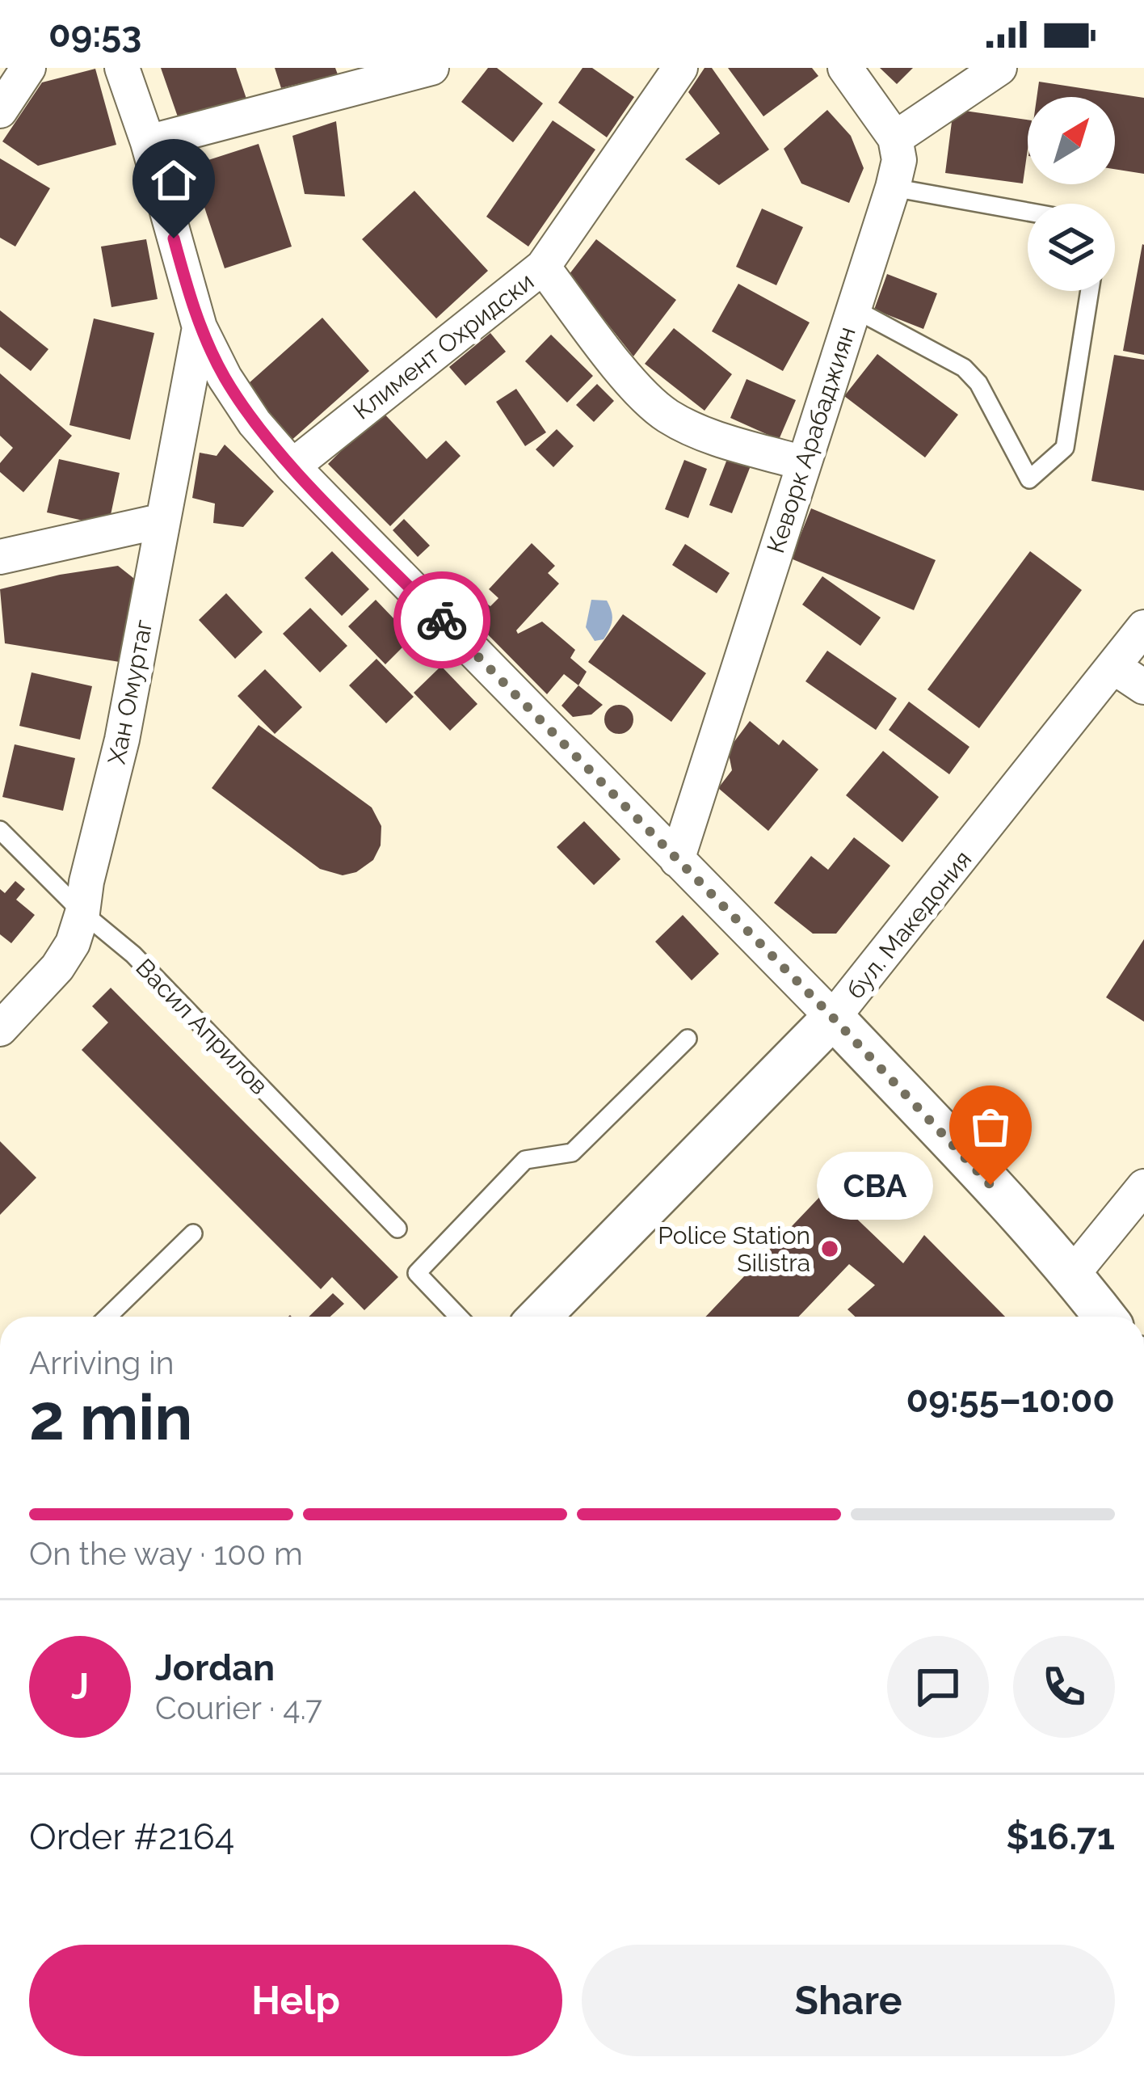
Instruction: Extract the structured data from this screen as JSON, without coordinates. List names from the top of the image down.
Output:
{
  "streets": {
    "street": [
      "Климент Охридски",
      "Кеворк Арабаджиян",
      "Хан Омуртаг",
      "бул. Македония"
    ],
    "lane": ["Васил Априлов"]
  },
  "crossings": [
    ["Хан Омуртаг", "Васил Априлов"]
  ],
  "places": ["CBA", "Police Station Silistra"],
  "north": "top right",
  "page": {
    "status": "09:53",
    "bubble": "CBA",
    "heading": ["2 min", "Arriving in", "09:55–10:00"],
    "panel": [
      "Jordan",
      "Courier · 4.7",
      "Order #2164",
      "$16.71"
    ],
    "bar": "On the way · 100 m",
    "round": "J",
    "buttons": ["Help", "Share"]
  }
}
